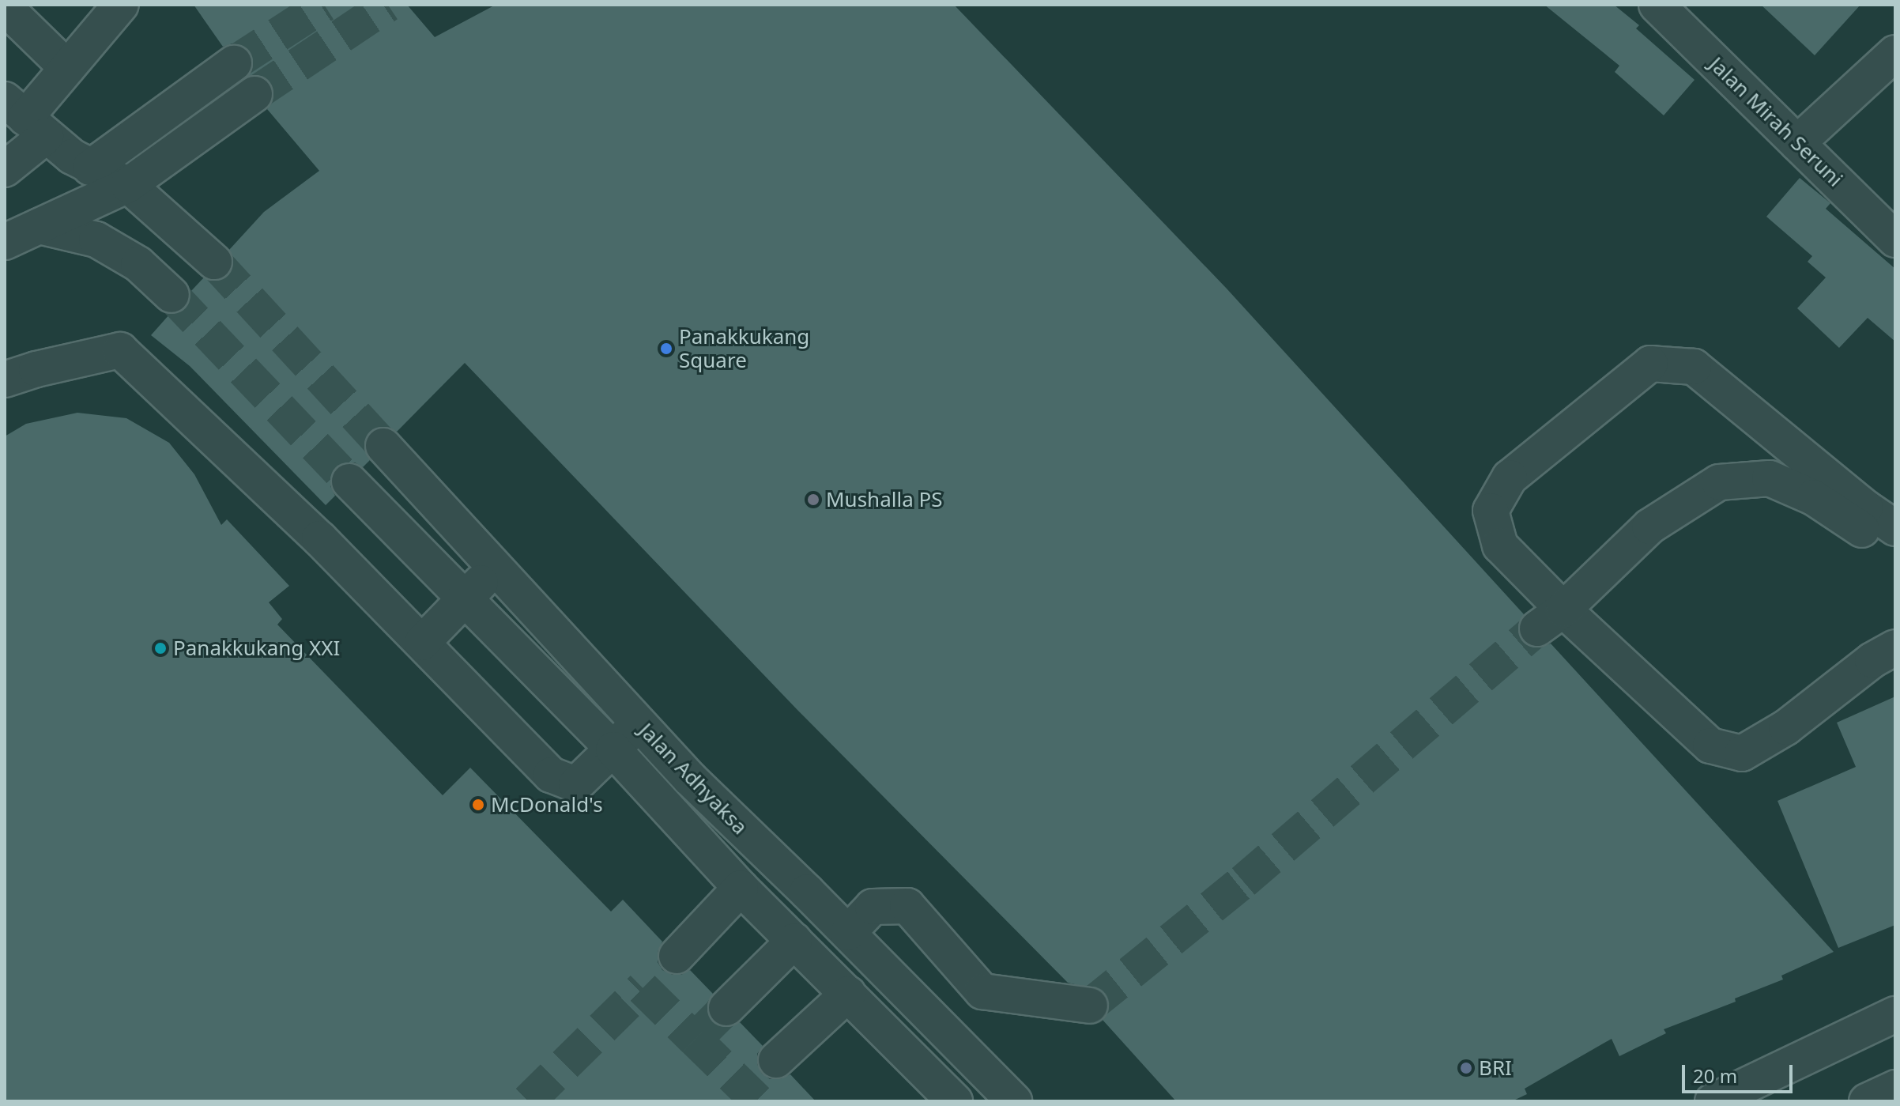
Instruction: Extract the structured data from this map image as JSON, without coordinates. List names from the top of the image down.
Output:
{
  "streets": {
    "street": ["Jalan Mirah Seruni", "Jalan Adhyaksa"]
  },
  "places": [
    "Panakkukang Square",
    "Mushalla PS",
    "Panakkukang XXI",
    "McDonald's",
    "BRI"
  ],
  "scale_bar": "20 m"
}
